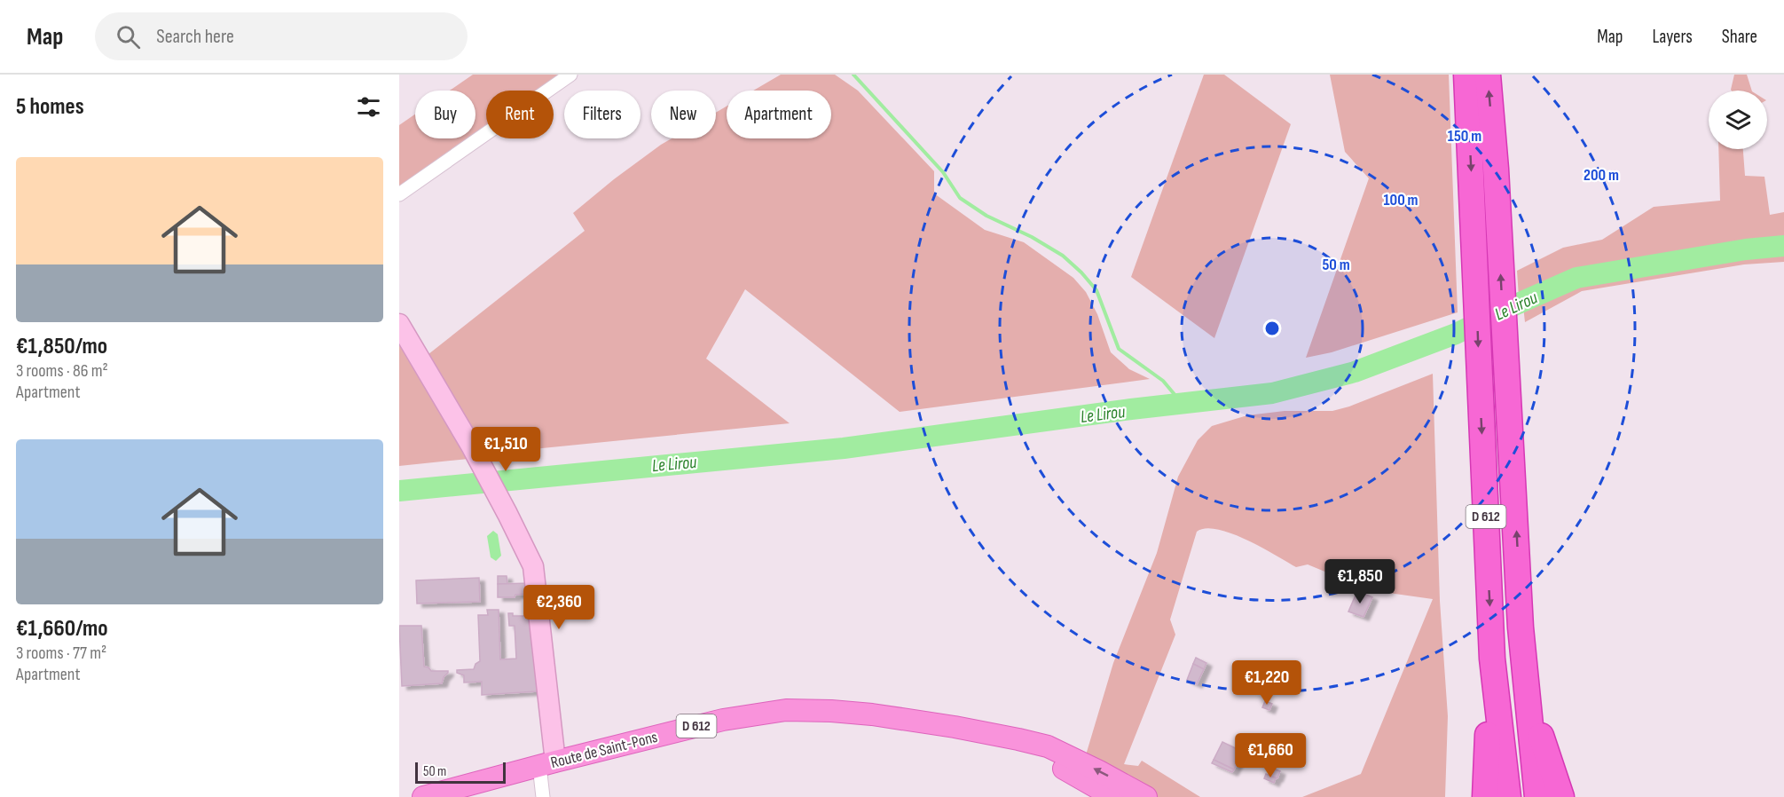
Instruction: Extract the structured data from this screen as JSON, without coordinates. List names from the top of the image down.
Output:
{
  "streets": {
    "highway": ["D 612"],
    "main road": ["Route de Saint-Pons"]
  },
  "water": ["Le Lirou"],
  "scale_bar": "50 m",
  "page": {
    "header": "Map",
    "search": "Search here",
    "nav": ["Map", "Layers", "Share"],
    "heading": "5 homes",
    "chip": [
      "Buy",
      "Rent",
      "Filters",
      "New",
      "Apartment"
    ],
    "list": [
      {
        "name": "€1,850/mo",
        "note": "3 rooms · 86 m² · Apartment"
      },
      {
        "name": "€1,660/mo",
        "note": "3 rooms · 77 m² · Apartment"
      }
    ],
    "price": [
      "€1,510",
      "€1,850",
      "€2,360",
      "€1,220",
      "€1,660"
    ],
    "scale": "50 m"
  },
  "rings": [
    "150 m",
    "200 m",
    "100 m",
    "50 m"
  ]
}
